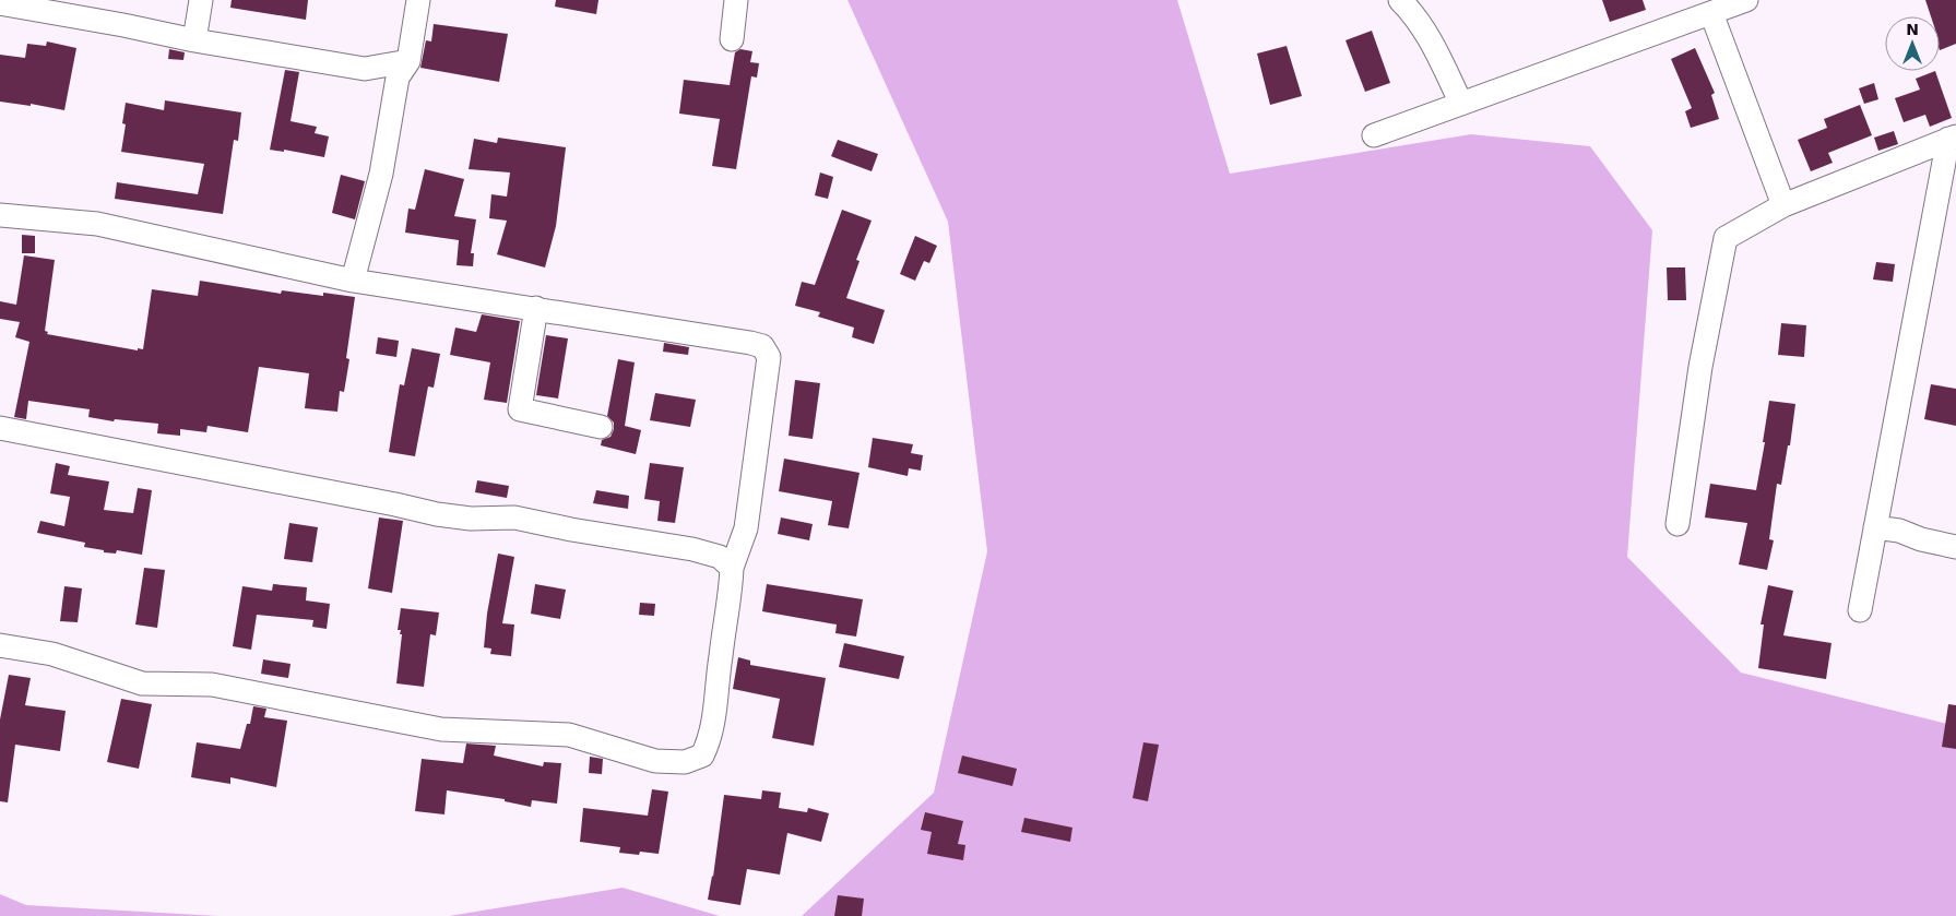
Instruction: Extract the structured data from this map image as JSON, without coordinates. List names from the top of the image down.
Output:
{
  "north": "top"
}
